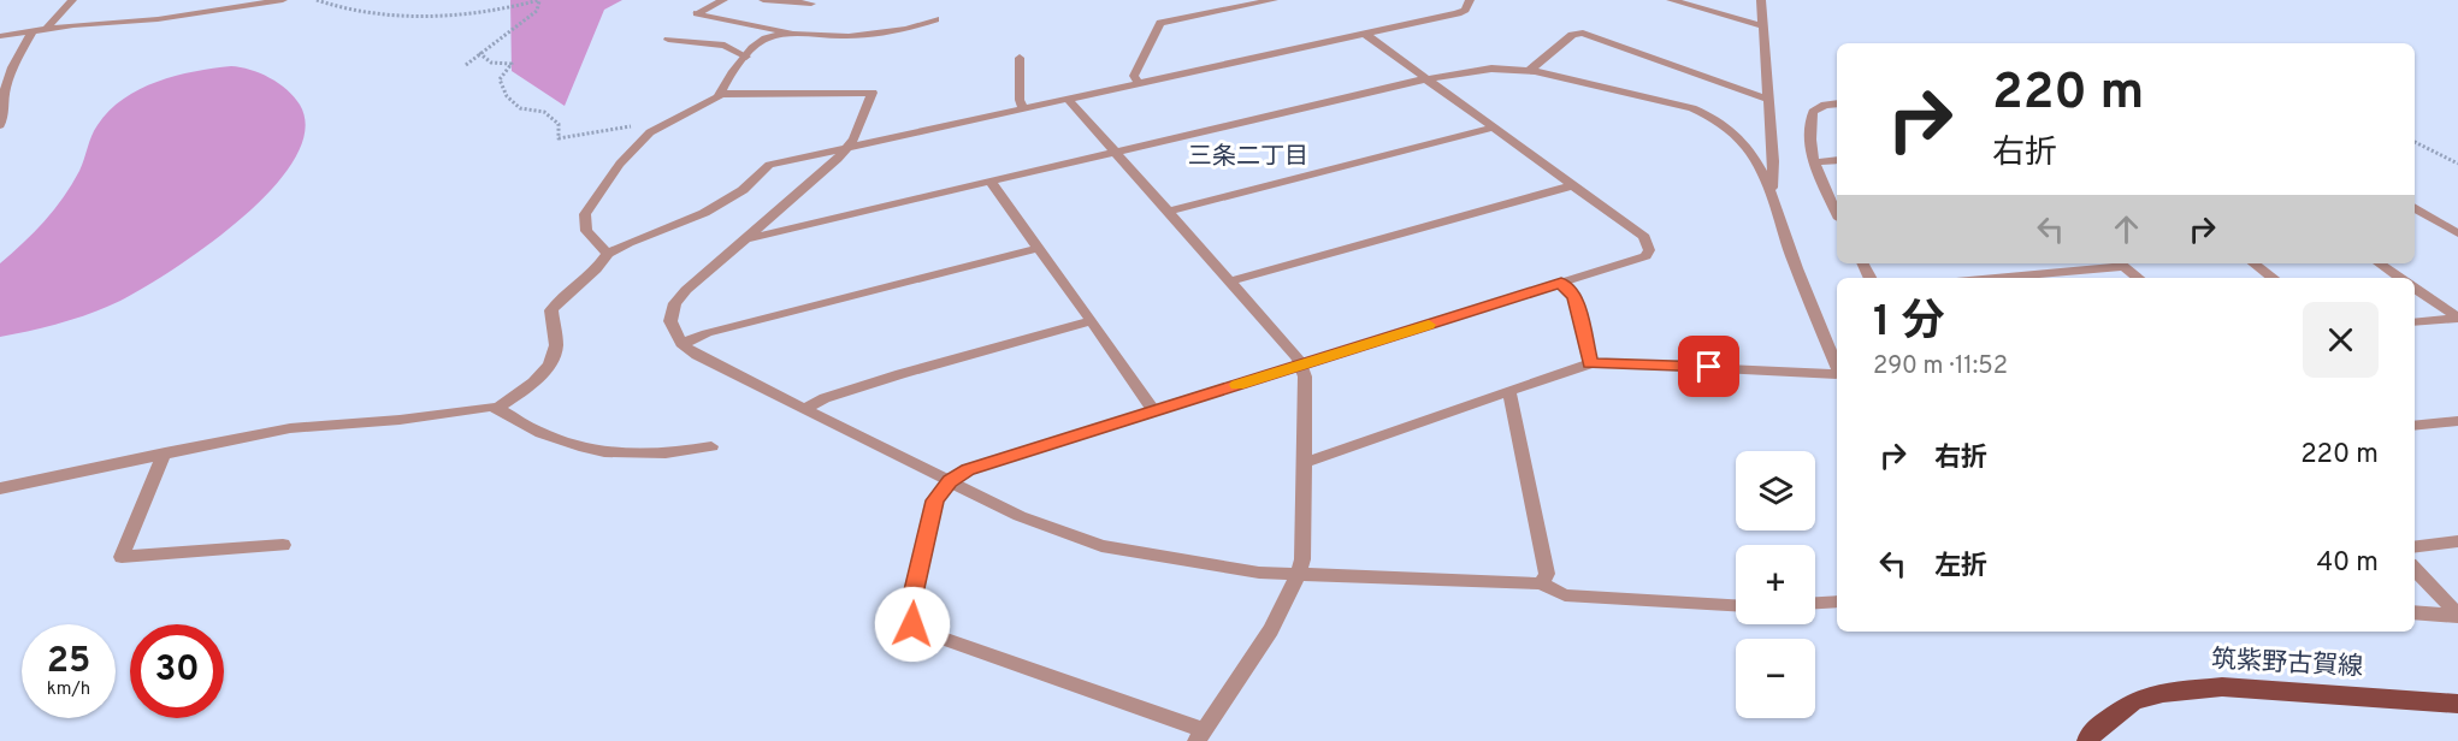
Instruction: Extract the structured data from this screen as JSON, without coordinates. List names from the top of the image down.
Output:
{
  "streets": {
    "main road": ["筑紫野古賀線"]
  },
  "districts": ["三条二丁目"],
  "page": {
    "turn": ["220 m", "右折"],
    "heading": ["1 分", "290 m · 11:52"],
    "list": [
      {
        "name": "右折",
        "value": "220 m"
      },
      {
        "name": "左折",
        "value": "40 m"
      }
    ],
    "map_buttons": ["+", "−"],
    "speed": "25 km/h",
    "limit": "30"
  }
}
